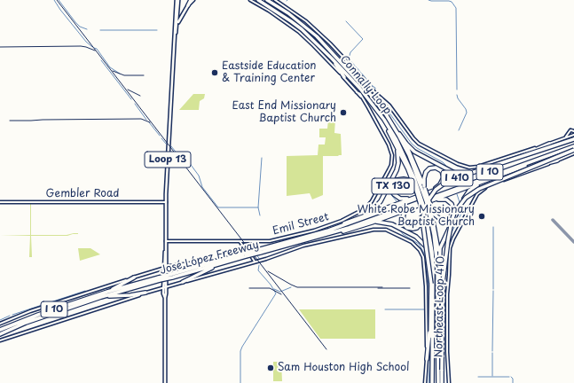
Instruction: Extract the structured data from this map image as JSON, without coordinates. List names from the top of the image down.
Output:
{
  "streets": {
    "highway": [
      "Connally Loop",
      "Loop 13",
      "I 10",
      "I 410",
      "TX 130",
      "José López Freeway"
    ],
    "main road": ["Gembler Road", "Emil Street", "Northeast Loop 410"]
  },
  "crossings": [
    ["Connally Loop", "TX 130"],
    ["Loop 13", "Gembler Road"],
    ["Loop 13", "Emil Street"],
    ["I 10", "I 410"],
    ["I 10", "TX 130"],
    ["I 10", "José López Freeway"],
    ["TX 130", "José López Freeway"]
  ],
  "places": [
    "Eastside Education & Training Center",
    "East End Missionary Baptist Church",
    "White Robe Missionary Baptist Church",
    "Sam Houston High School"
  ]
}
